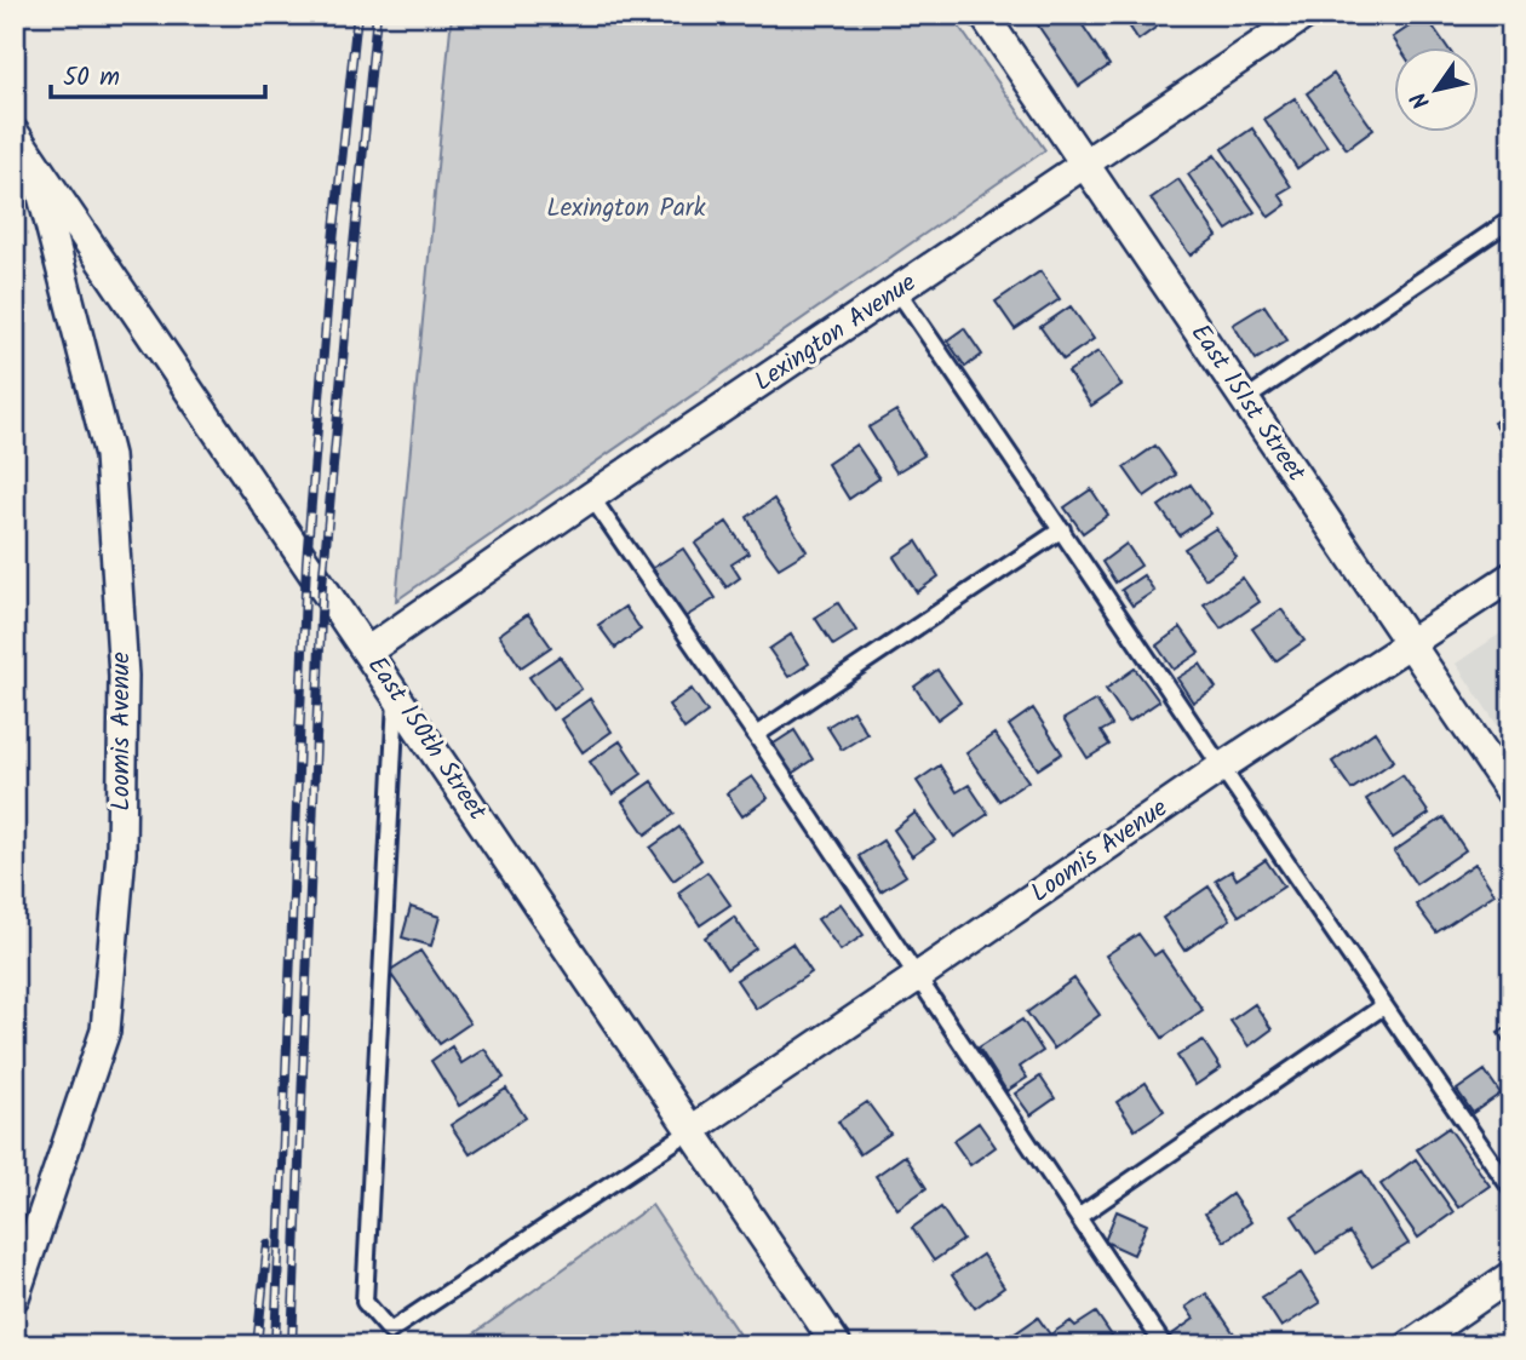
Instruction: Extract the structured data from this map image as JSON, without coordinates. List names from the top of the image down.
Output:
{
  "streets": {
    "street": [
      "Lexington Avenue",
      "East 151st Street",
      "Loomis Avenue",
      "East 150th Street"
    ]
  },
  "crossings": [
    ["Lexington Avenue", "East 151st Street"],
    ["Lexington Avenue", "East 150th Street"],
    ["East 151st Street", "Loomis Avenue"],
    ["Loomis Avenue", "East 150th Street"]
  ],
  "parks": ["Lexington Park"],
  "scale_bar": "50 m",
  "north": "bottom left"
}
